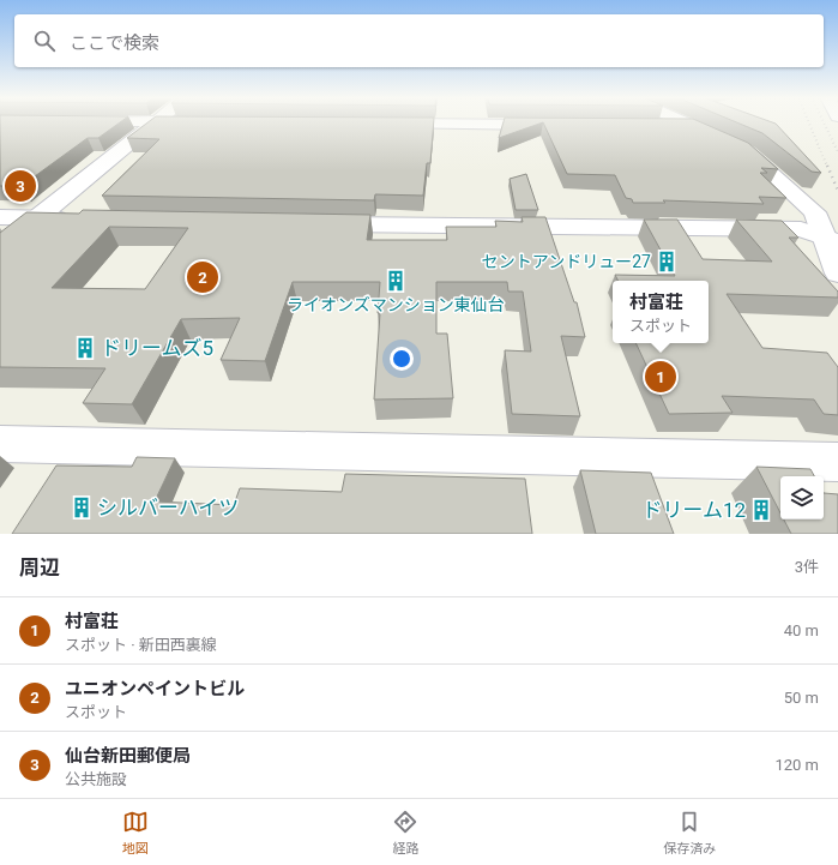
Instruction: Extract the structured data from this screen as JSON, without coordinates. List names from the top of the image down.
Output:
{
  "places": {
    "building": [
      "セントアンドリュー27",
      "ライオンズマンション東仙台",
      "ドリームズ5",
      "シルバーハイツ",
      "ドリーム12"
    ]
  },
  "page": {
    "search": "ここで検索",
    "pins": ["3", "2", "1"],
    "popup": ["村富荘", "スポット"],
    "heading": ["周辺", "3件"],
    "list": [
      {
        "mark": "1",
        "name": "村富荘",
        "note": "スポット · 新田西裏線",
        "value": "40 m"
      },
      {
        "mark": "2",
        "name": "ユニオンペイントビル",
        "note": "スポット",
        "value": "50 m"
      },
      {
        "mark": "3",
        "name": "仙台新田郵便局",
        "note": "公共施設",
        "value": "120 m"
      }
    ],
    "nav": ["地図", "経路", "保存済み"]
  }
}
